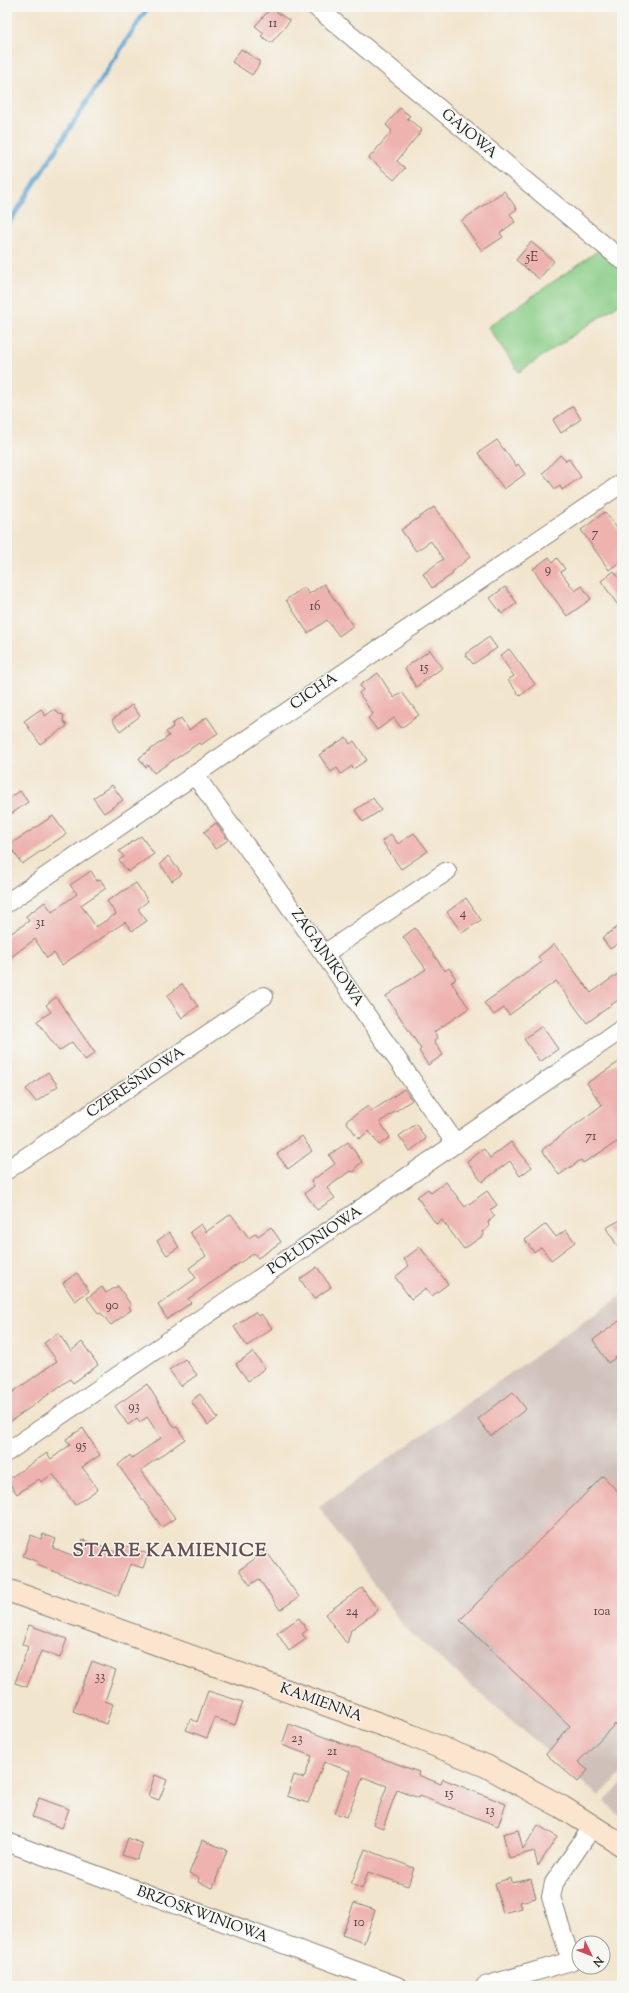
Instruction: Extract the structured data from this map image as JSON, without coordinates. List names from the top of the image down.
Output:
{
  "streets": {
    "street": [
      "GAJOWA",
      "CICHA",
      "ZAGAJNIKOWA",
      "CZEREŚNIOWA",
      "POŁUDNIOWA",
      "KAMIENNA",
      "BRZOSKWINIOWA"
    ]
  },
  "crossings": [
    ["CICHA", "ZAGAJNIKOWA"],
    ["ZAGAJNIKOWA", "POŁUDNIOWA"]
  ],
  "districts": ["STARE KAMIENICE"],
  "house_numbers": [
    "11",
    "5E",
    "7",
    "9",
    "16",
    "15",
    "4",
    "31",
    "71",
    "90",
    "93",
    "95",
    "24",
    "10a",
    "33",
    "23",
    "21",
    "15",
    "13",
    "10"
  ],
  "north": "bottom right"
}
